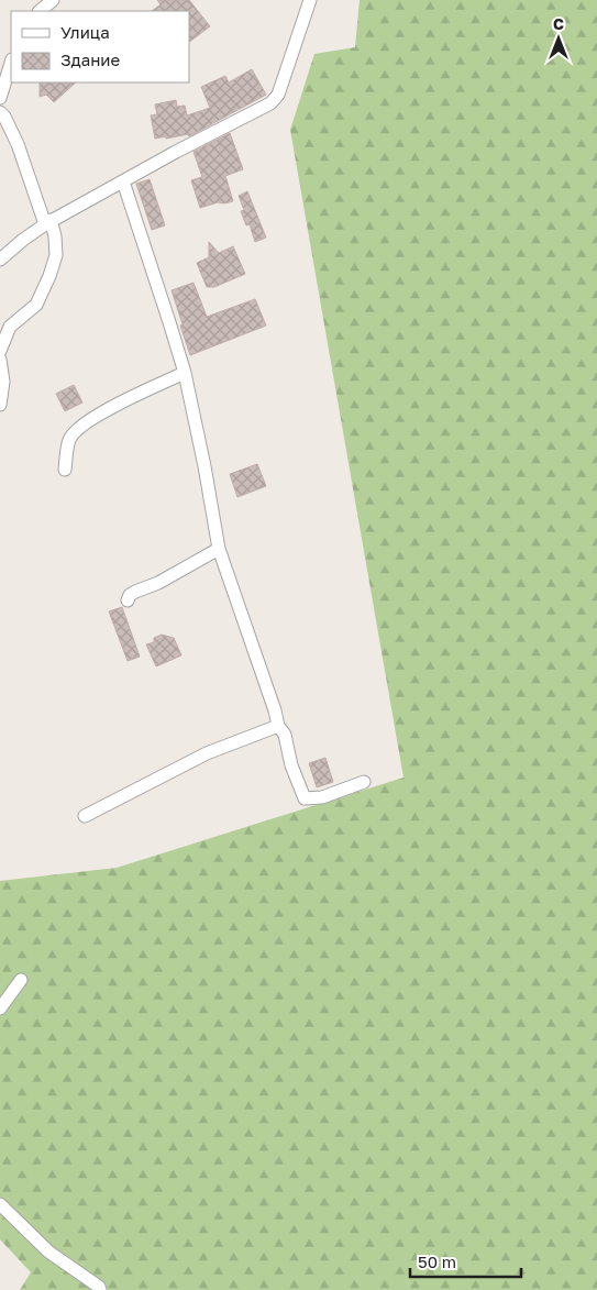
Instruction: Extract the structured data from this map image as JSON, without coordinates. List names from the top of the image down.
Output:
{
  "legend": ["Улица", "Здание"],
  "scale_bar": "50 m",
  "north": "top"
}
